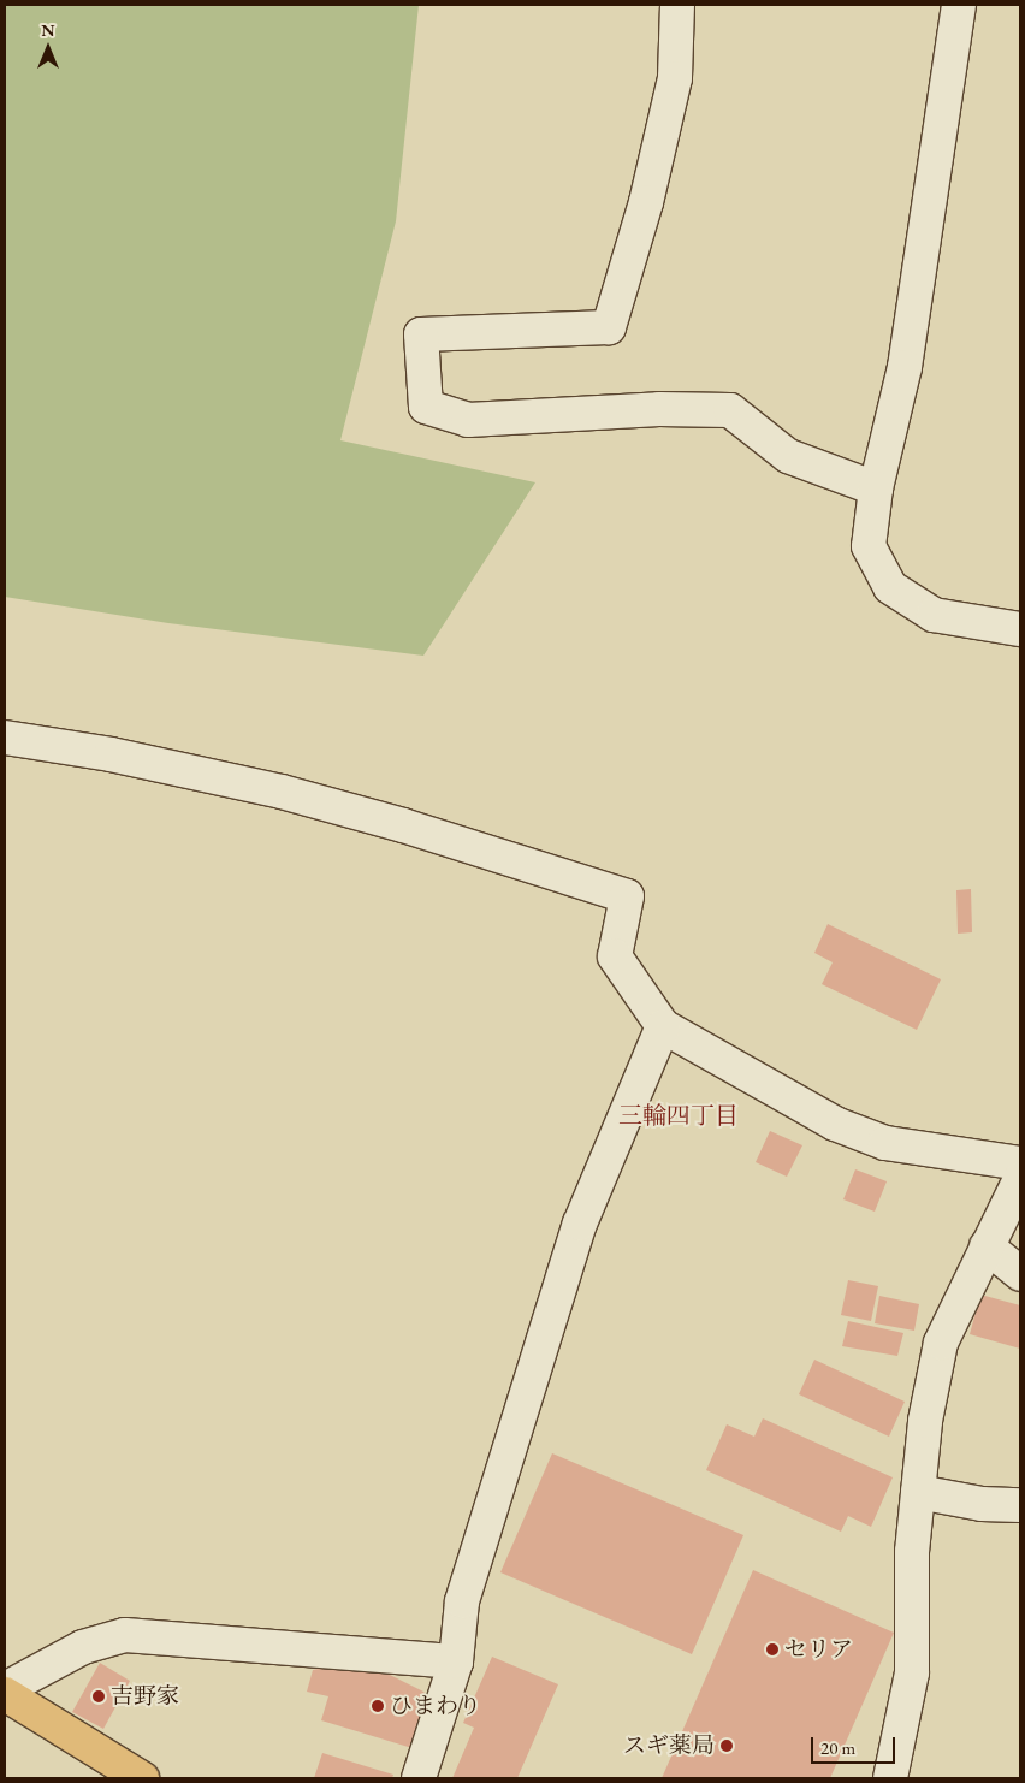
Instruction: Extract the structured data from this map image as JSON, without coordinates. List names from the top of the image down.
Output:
{
  "districts": ["三輪四丁目"],
  "places": [
    "セリア",
    "吉野家",
    "ひまわり",
    "スギ薬局"
  ],
  "scale_bar": "20 m",
  "north": "top"
}
